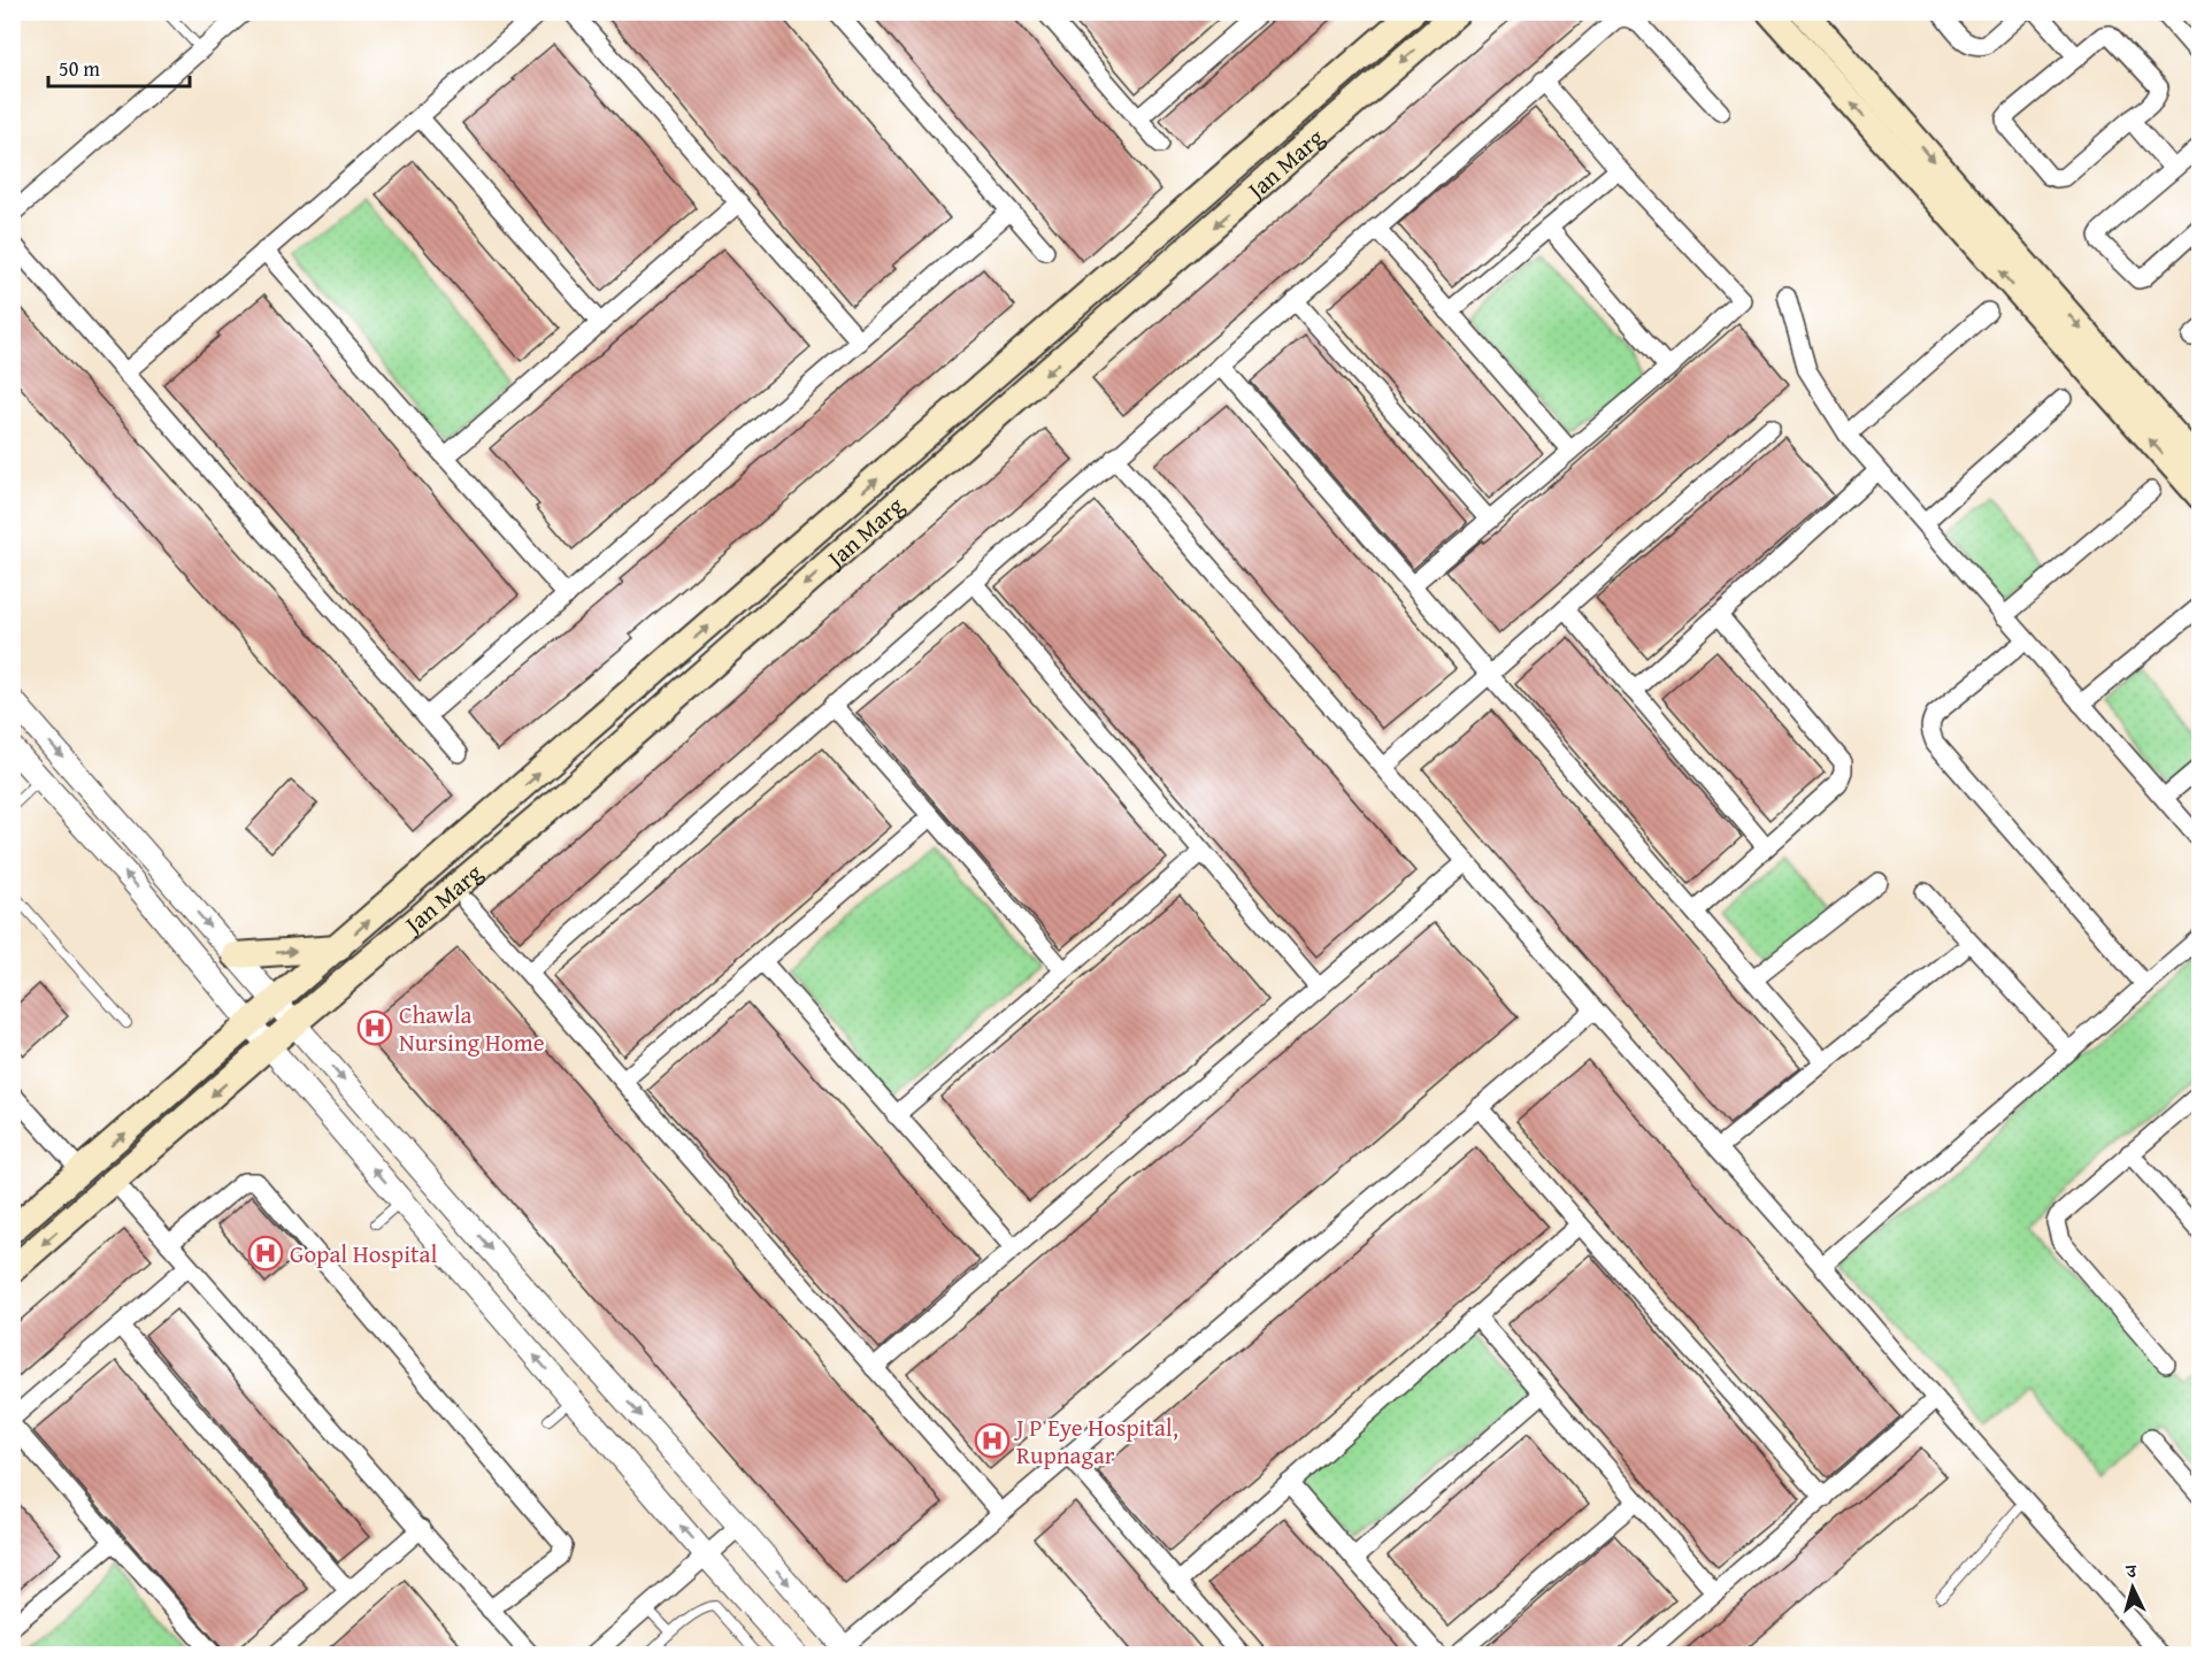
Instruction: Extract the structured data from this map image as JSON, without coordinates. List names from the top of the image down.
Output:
{
  "streets": {
    "main road": ["Jan Marg"]
  },
  "places": {
    "hospital": ["Chawla Nursing Home", "Gopal Hospital", "J P Eye Hospital, Rupnagar"]
  },
  "scale_bar": "50 m",
  "north": "top"
}
